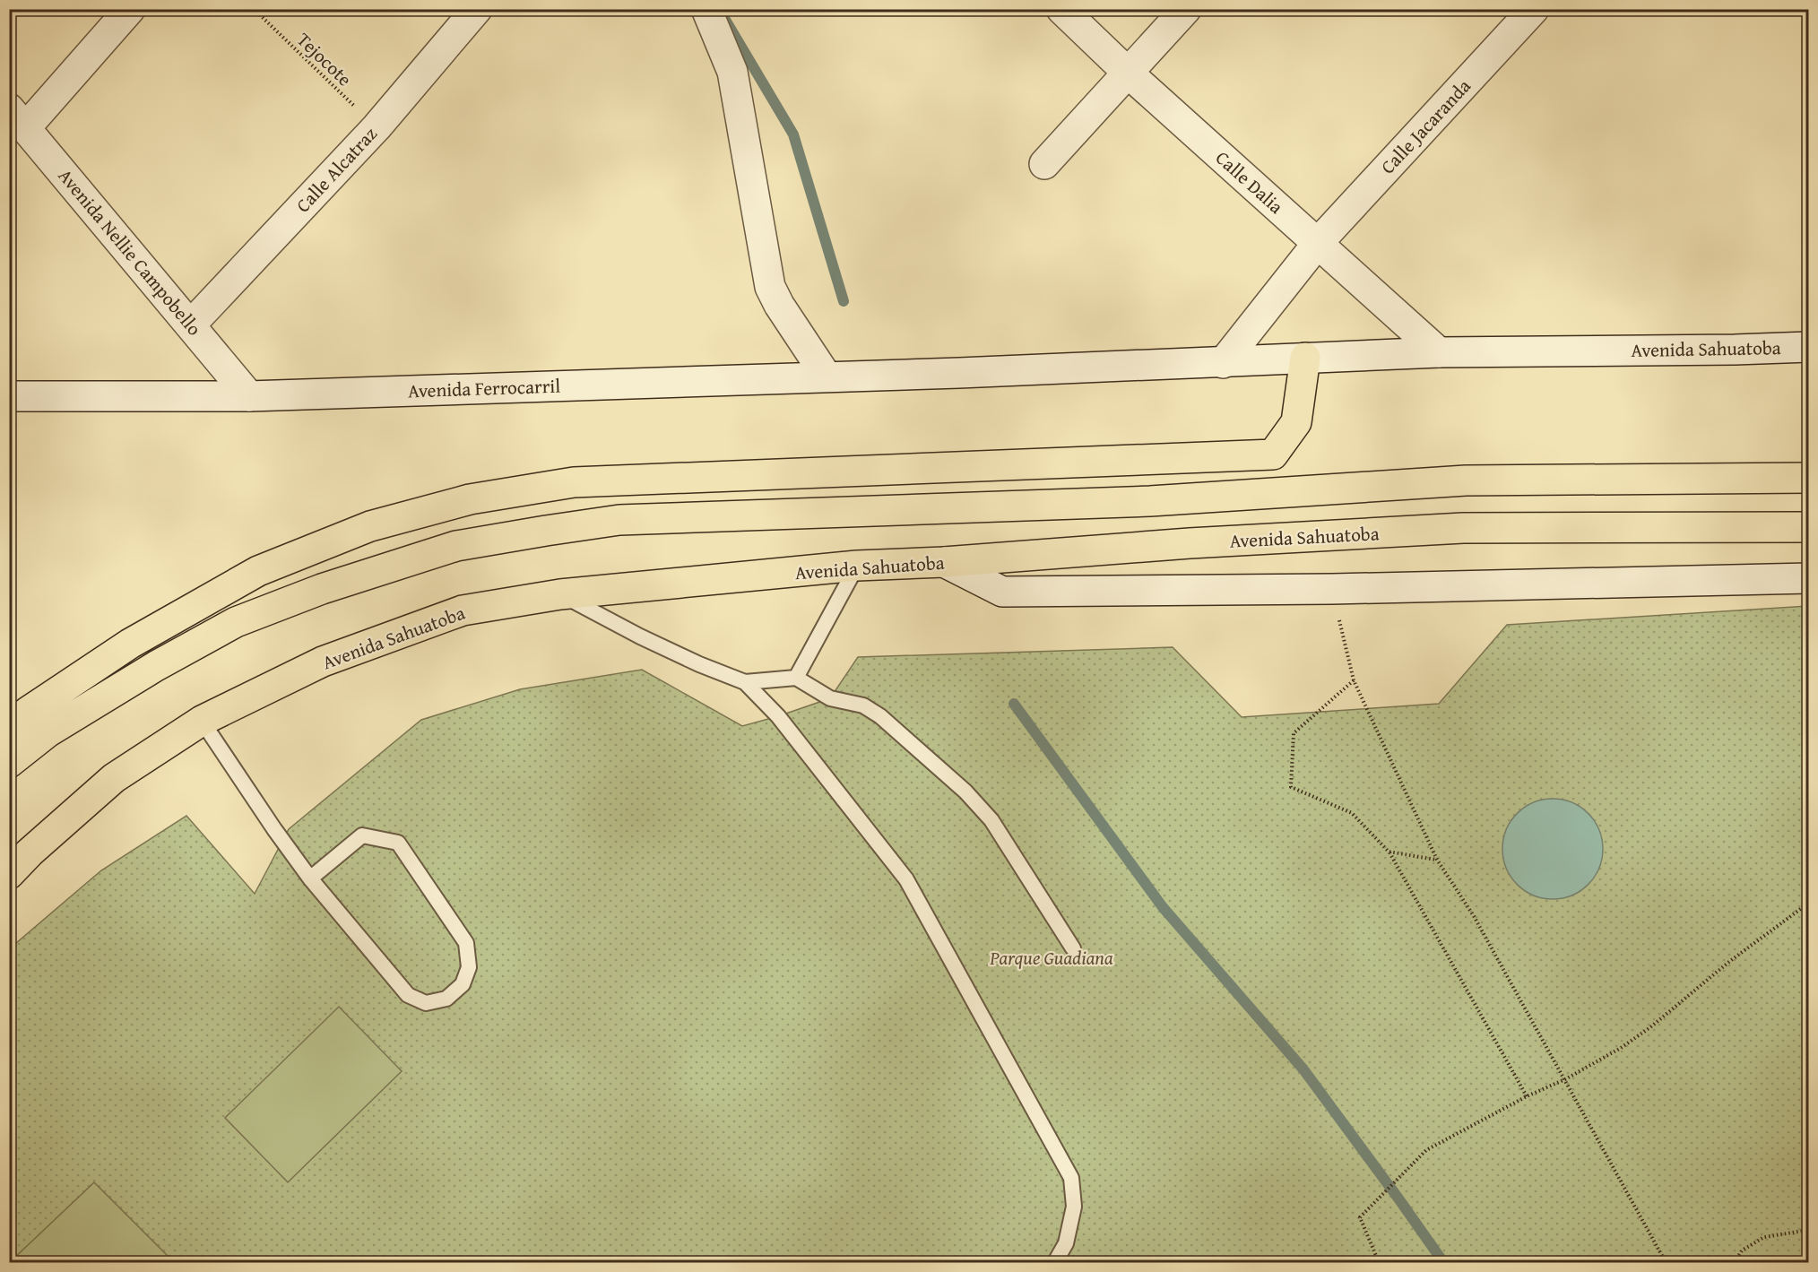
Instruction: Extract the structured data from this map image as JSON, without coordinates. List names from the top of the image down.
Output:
{
  "streets": {
    "main road": ["Avenida Sahuatoba"],
    "street": [
      "Calle Jacaranda",
      "Calle Alcatraz",
      "Calle Dalia",
      "Avenida Nellie Campobello",
      "Avenida Ferrocarril"
    ],
    "path": ["Tejocote"]
  },
  "crossings": [
    ["Tejocote", "Calle Alcatraz"],
    ["Calle Jacaranda", "Calle Dalia"],
    ["Calle Jacaranda", "Avenida Sahuatoba"],
    ["Calle Alcatraz", "Avenida Nellie Campobello"],
    ["Calle Dalia", "Avenida Sahuatoba"],
    ["Avenida Nellie Campobello", "Avenida Ferrocarril"],
    ["Avenida Sahuatoba", "Avenida Ferrocarril"]
  ],
  "parks": ["Parque Guadiana"]
}
